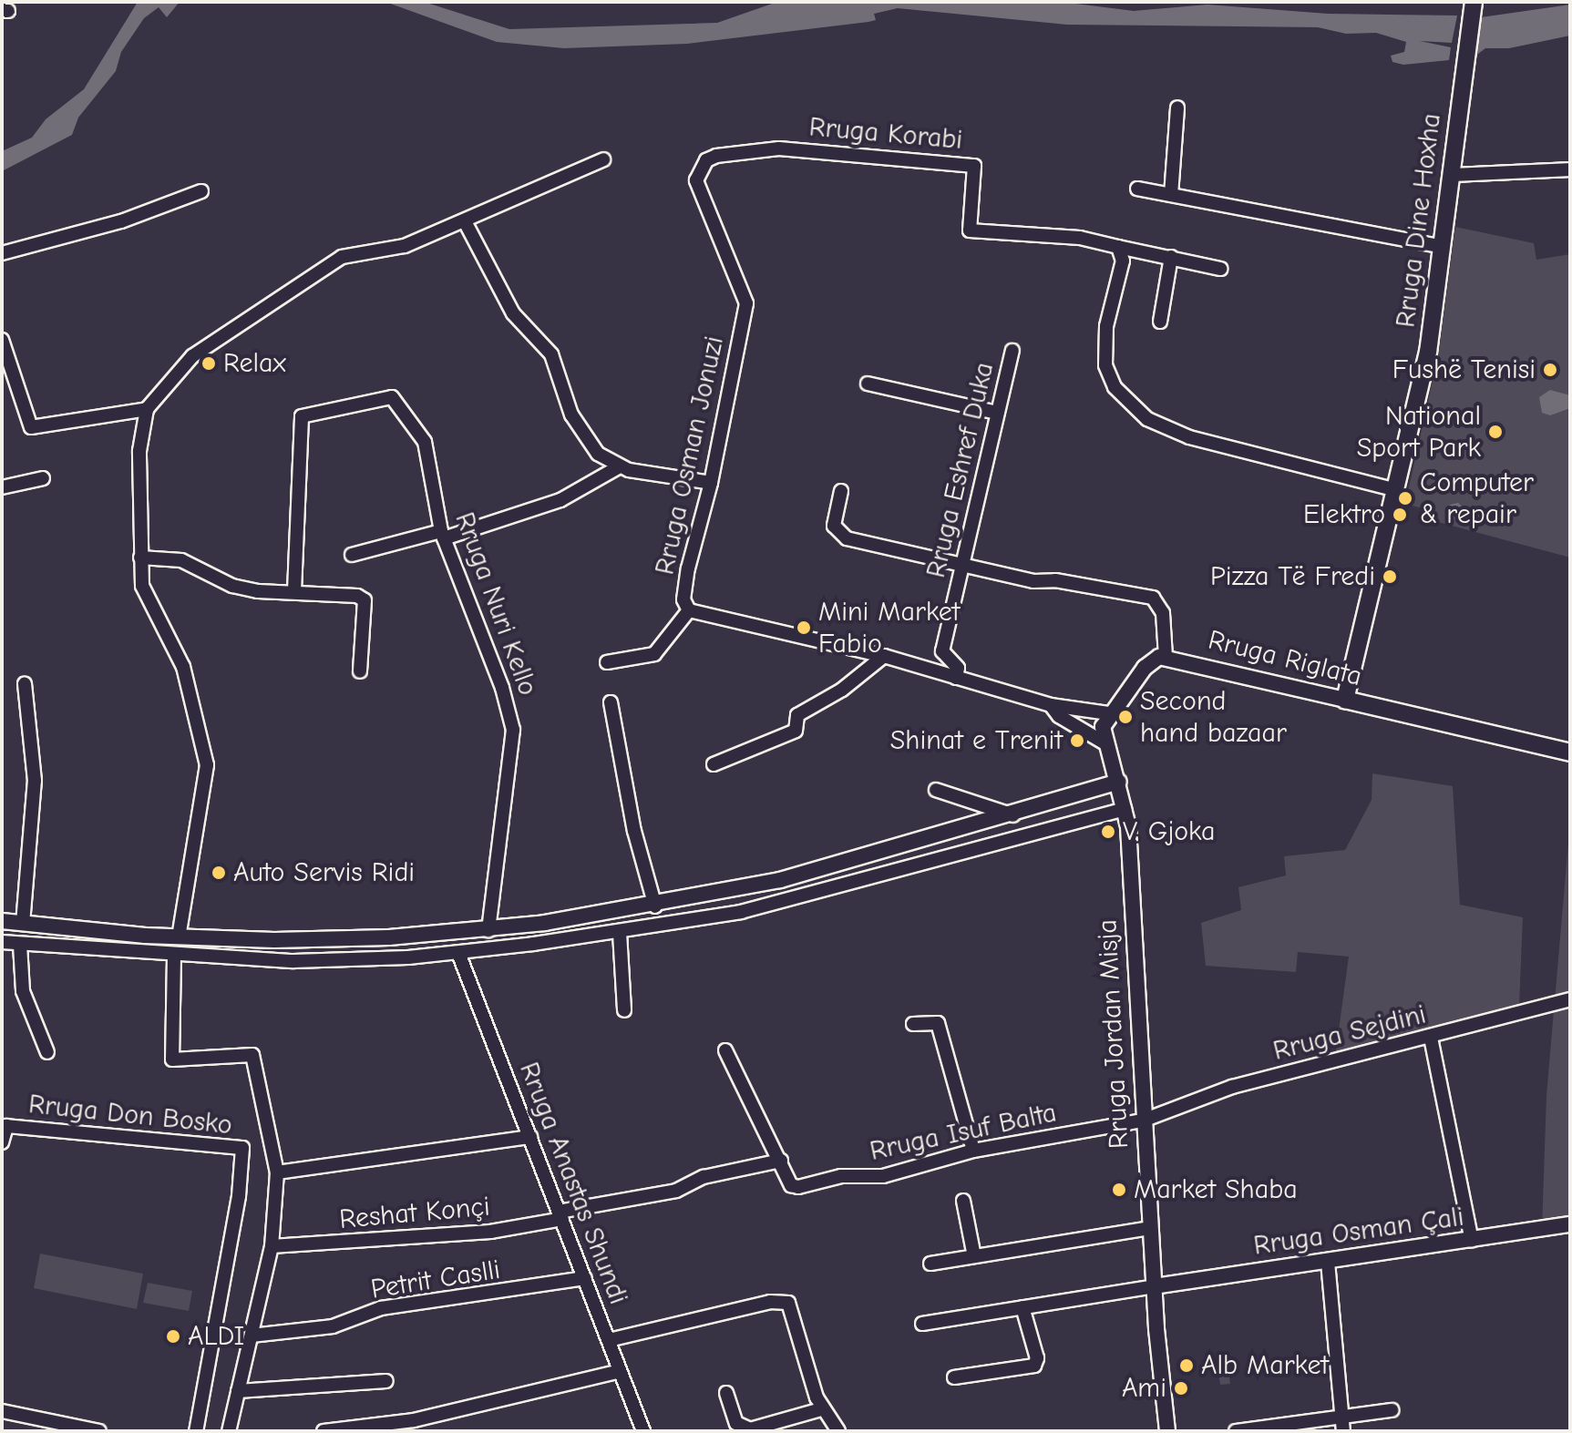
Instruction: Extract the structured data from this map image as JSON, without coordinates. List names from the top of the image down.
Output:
{
  "streets": {
    "main road": ["Rruga Dine Hoxha", "Rruga Riglata"],
    "street": [
      "Rruga Korabi",
      "Rruga Osman Jonuzi",
      "Rruga Eshref Duka",
      "Rruga Nuri Kello",
      "Rruga Sejdini",
      "Rruga Jordan Misja",
      "Rruga Don Bosko",
      "Rruga Isuf Balta",
      "Rruga Anastas Shundi",
      "Reshat Konçi",
      "Rruga Osman Çali",
      "Petrit Caslli"
    ]
  },
  "crossings": [
    ["Rruga Korabi", "Rruga Osman Jonuzi"],
    ["Rruga Dine Hoxha", "Rruga Riglata"],
    ["Rruga Osman Jonuzi", "Rruga Eshref Duka"],
    ["Rruga Osman Jonuzi", "Rruga Riglata"],
    ["Rruga Sejdini", "Rruga Jordan Misja"],
    ["Rruga Sejdini", "Rruga Isuf Balta"],
    ["Rruga Jordan Misja", "Rruga Isuf Balta"],
    ["Rruga Jordan Misja", "Rruga Osman Çali"],
    ["Rruga Anastas Shundi", "Reshat Konçi"],
    ["Rruga Anastas Shundi", "Petrit Caslli"]
  ],
  "places": [
    "Relax",
    "Fushë Tenisi",
    "National Sport Park",
    "Computer & repair",
    "Elektro",
    "Pizza Të Fredi",
    "Mini Market Fabio",
    "Second hand bazaar",
    "Shinat e Trenit",
    "V. Gjoka",
    "Auto Servis Ridi",
    "Market Shaba",
    "ALDI",
    "Alb Market",
    "Ami"
  ]
}
